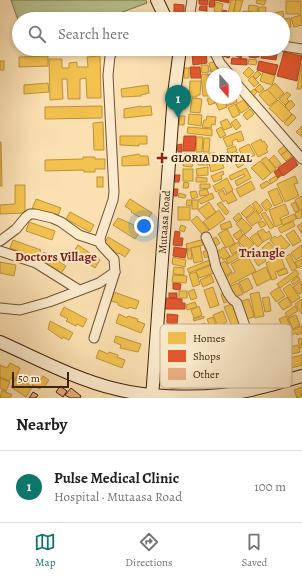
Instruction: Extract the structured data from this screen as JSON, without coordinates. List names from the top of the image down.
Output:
{
  "streets": {
    "street": ["Mutaasa Road"]
  },
  "districts": ["Triangle", "Doctors Village"],
  "places": {
    "health": ["GLORIA DENTAL"]
  },
  "legend": ["Homes", "Shops", "Other"],
  "scale_bar": "50 m",
  "north": "bottom",
  "page": {
    "search": "Search here",
    "pins": "1",
    "scale": "50 m",
    "heading": "Nearby",
    "list": [
      {
        "mark": "1",
        "name": "Pulse Medical Clinic",
        "note": "Hospital · Mutaasa Road",
        "value": "100 m"
      }
    ],
    "nav": ["Map", "Directions", "Saved"]
  }
}
